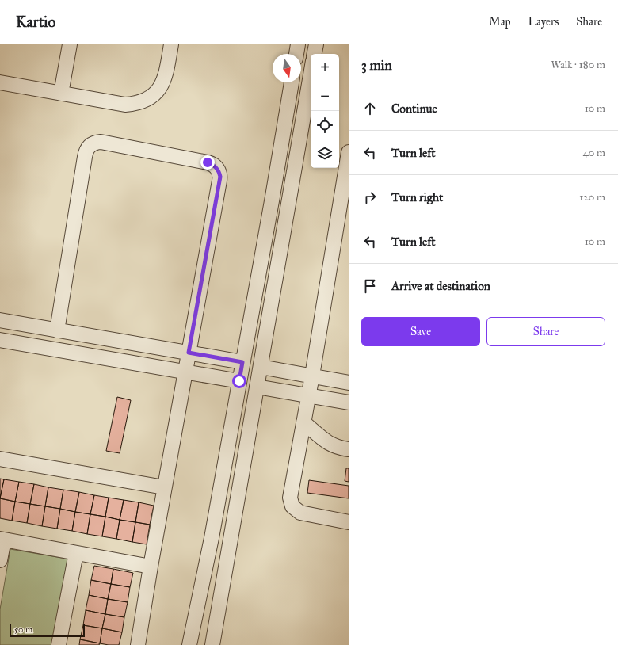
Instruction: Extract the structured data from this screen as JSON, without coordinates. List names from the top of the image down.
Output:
{
  "scale_bar": "50 m",
  "north": "bottom",
  "page": {
    "header": "Kartio",
    "nav": ["Map", "Layers", "Share"],
    "heading": ["3 min", "Walk · 180 m"],
    "map_buttons": ["+", "−"],
    "list": [
      ["Continue", "10 m"],
      ["Turn left", "40 m"],
      ["Turn right", "120 m"],
      ["Turn left", "10 m"],
      "Arrive at destination"
    ],
    "buttons": ["Save", "Share"],
    "scale": "50 m"
  }
}
